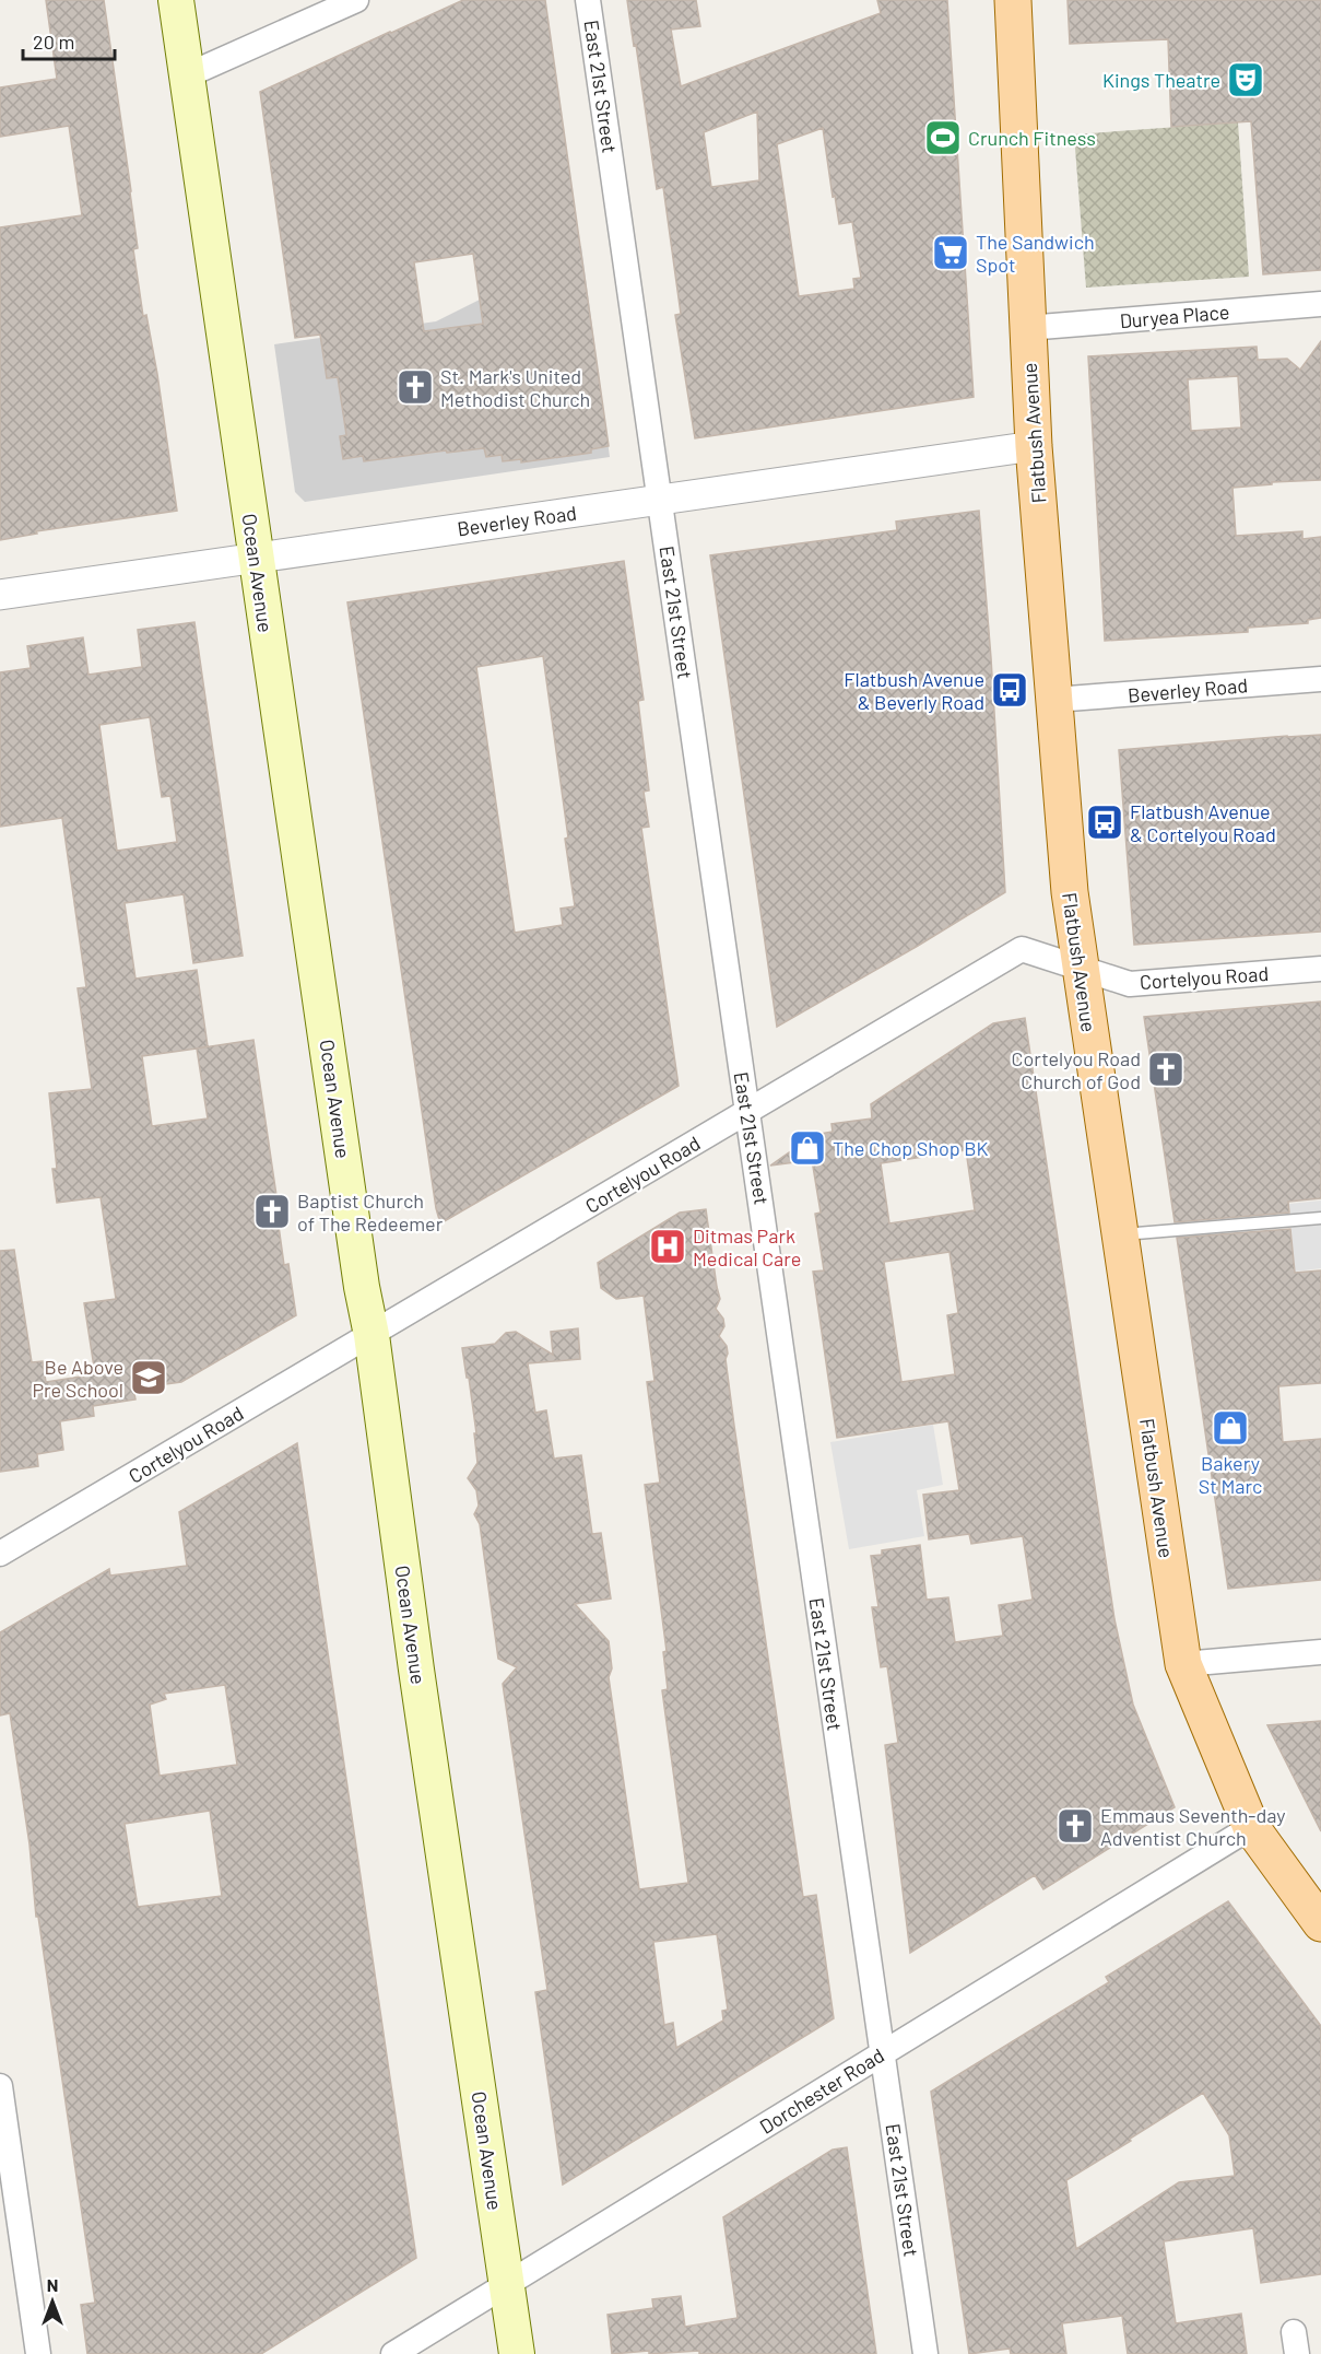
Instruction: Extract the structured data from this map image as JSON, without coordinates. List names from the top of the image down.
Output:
{
  "streets": {
    "main road": ["Flatbush Avenue", "Ocean Avenue"],
    "street": [
      "East 21st Street",
      "Duryea Place",
      "Beverley Road",
      "Cortelyou Road",
      "Dorchester Road"
    ]
  },
  "crossings": [
    ["East 21st Street", "Beverley Road"],
    ["East 21st Street", "Cortelyou Road"],
    ["East 21st Street", "Dorchester Road"],
    ["Duryea Place", "Flatbush Avenue"],
    ["Flatbush Avenue", "Beverley Road"],
    ["Flatbush Avenue", "Cortelyou Road"],
    ["Flatbush Avenue", "Dorchester Road"],
    ["Beverley Road", "Ocean Avenue"],
    ["Ocean Avenue", "Cortelyou Road"],
    ["Ocean Avenue", "Dorchester Road"]
  ],
  "places": {
    "theatre": ["Kings Theatre"],
    "sports": ["Crunch Fitness"],
    "supermarket": ["The Sandwich Spot"],
    "church": [
      "St. Mark's United Methodist Church",
      "Cortelyou Road Church of God",
      "Baptist Church of The Redeemer",
      "Emmaus Seventh-day Adventist Church"
    ],
    "bus stop": ["Flatbush Avenue & Beverly Road", "Flatbush Avenue & Cortelyou Road"],
    "shop": ["The Chop Shop BK", "Bakery St Marc"],
    "hospital": ["Ditmas Park Medical Care"],
    "school or university": ["Be Above Pre School"]
  },
  "scale_bar": "20 m",
  "north": "top"
}
